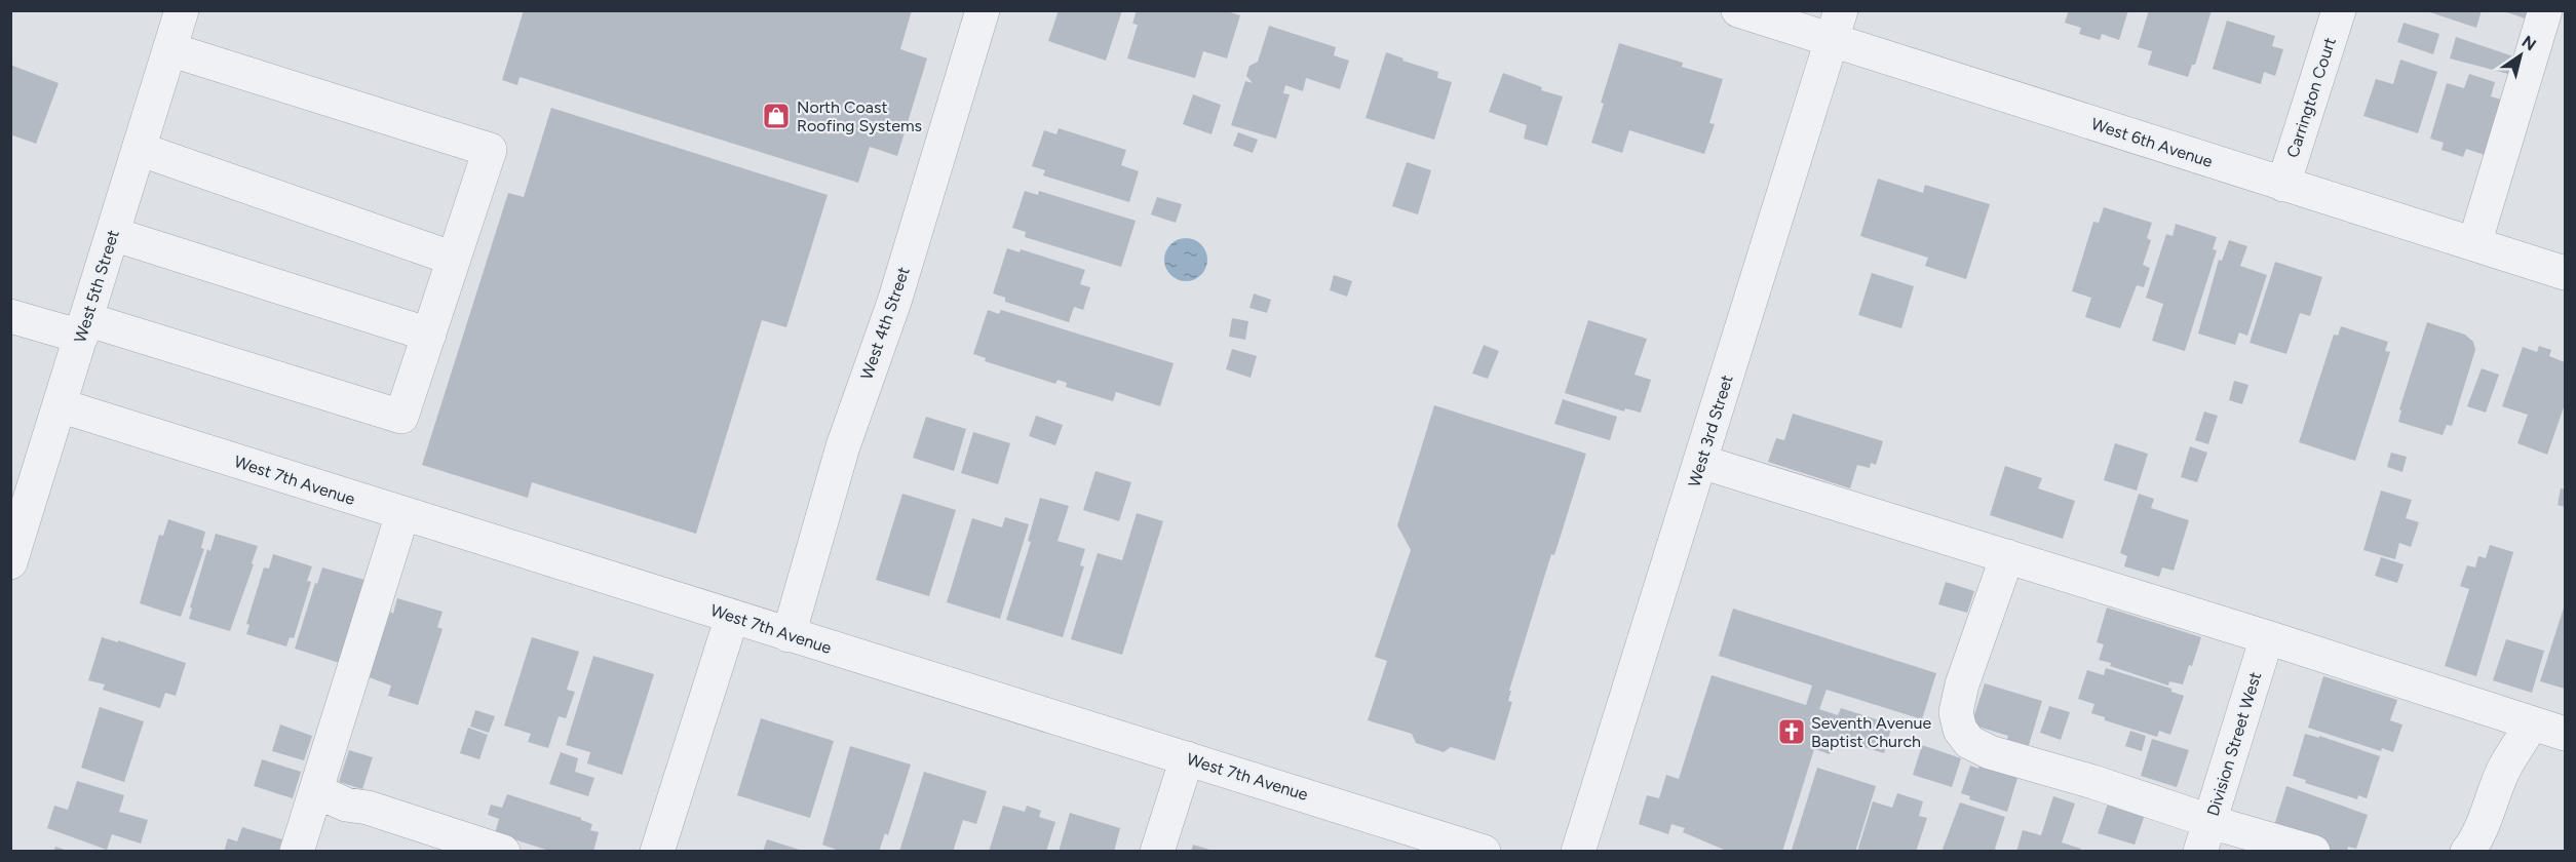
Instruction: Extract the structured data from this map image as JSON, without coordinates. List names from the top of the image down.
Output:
{
  "streets": {
    "street": [
      "Carrington Court",
      "West 6th Avenue",
      "West 5th Street",
      "West 4th Street",
      "West 3rd Street",
      "West 7th Avenue",
      "Division Street West"
    ]
  },
  "crossings": [
    ["Carrington Court", "West 6th Avenue"],
    ["West 6th Avenue", "West 3rd Street"],
    ["West 5th Street", "West 7th Avenue"],
    ["West 4th Street", "West 7th Avenue"]
  ],
  "places": {
    "shop": ["North Coast Roofing Systems"],
    "church": ["Seventh Avenue Baptist Church"]
  },
  "north": "top right"
}
